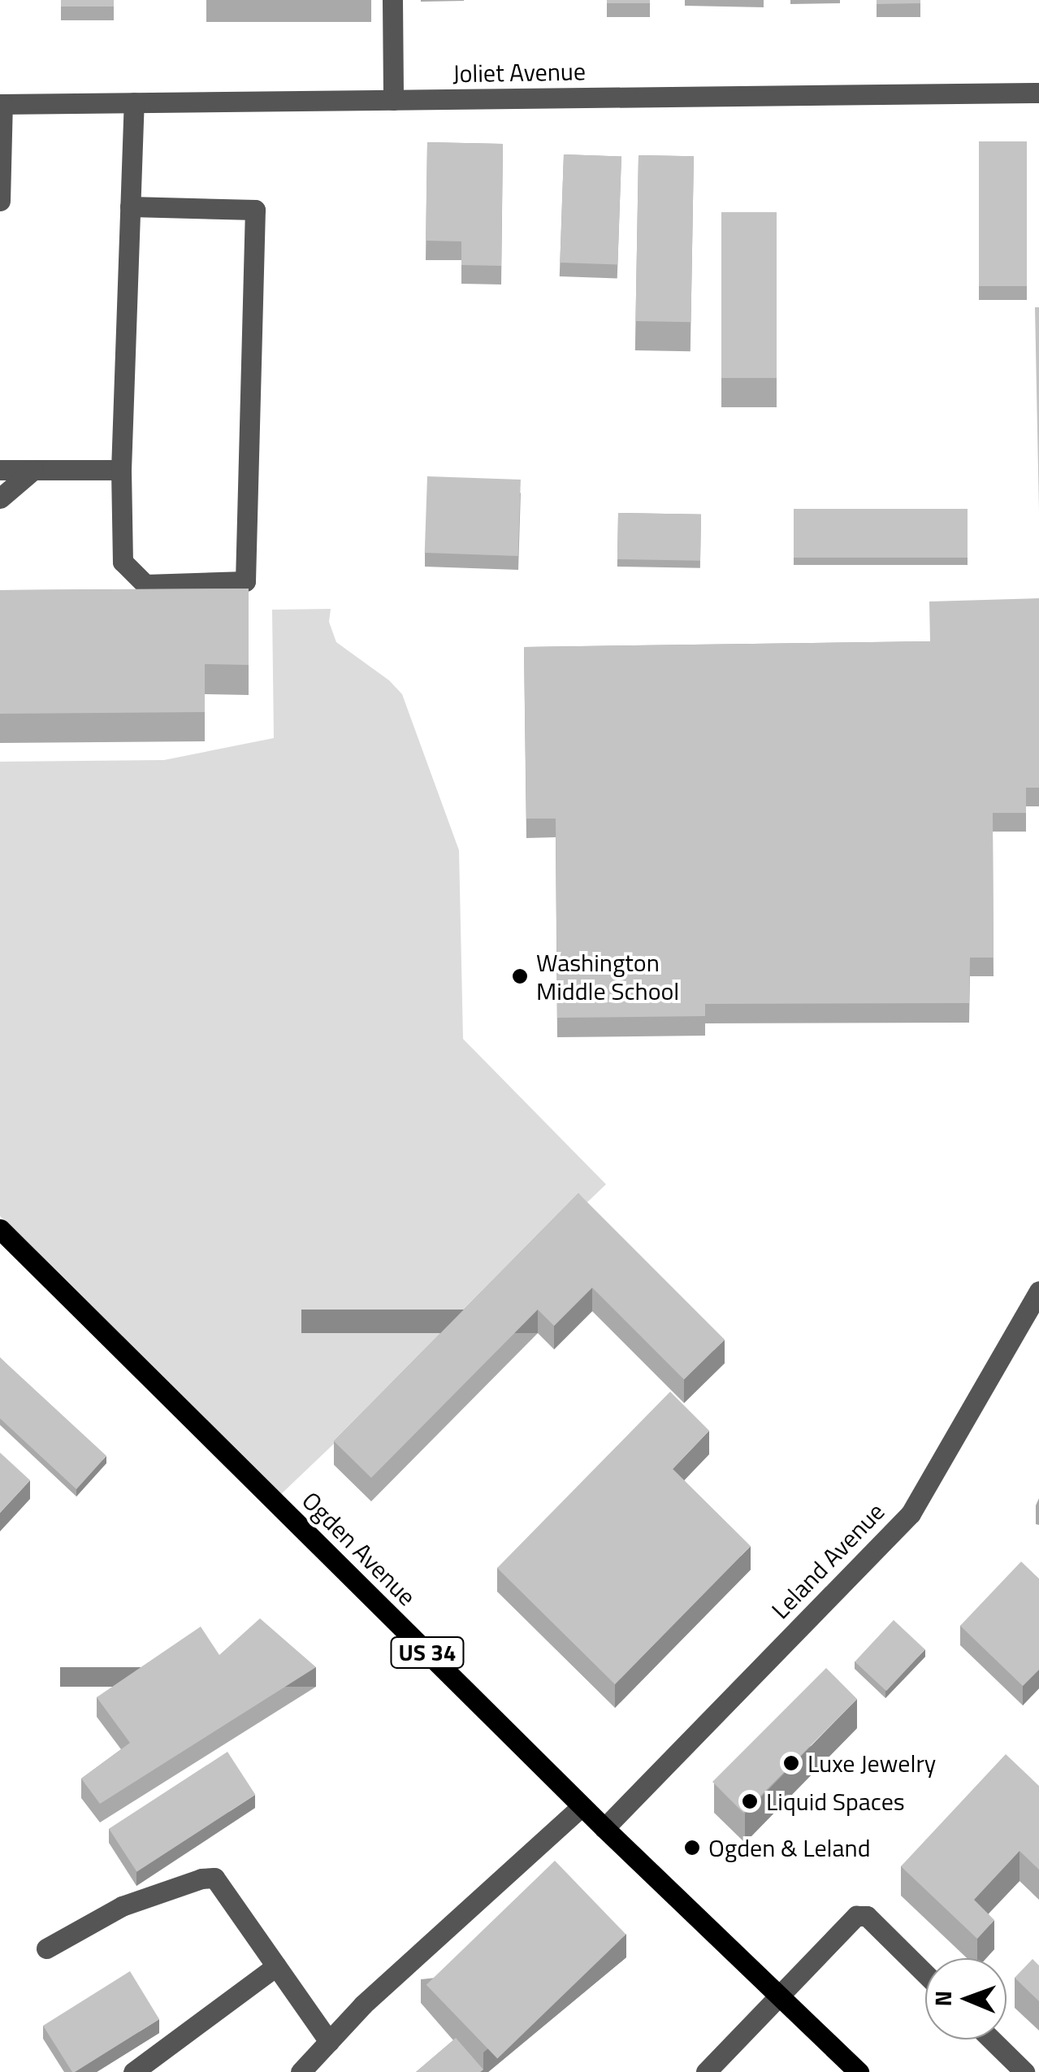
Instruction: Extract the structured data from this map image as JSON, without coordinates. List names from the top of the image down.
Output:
{
  "streets": {
    "main road": ["Ogden Avenue", "US 34"],
    "street": ["Joliet Avenue", "Leland Avenue"]
  },
  "crossings": [
    ["Ogden Avenue", "Leland Avenue"]
  ],
  "places": [
    "Washington Middle School",
    "Luxe Jewelry",
    "Liquid Spaces",
    "Ogden & Leland"
  ],
  "north": "left"
}
